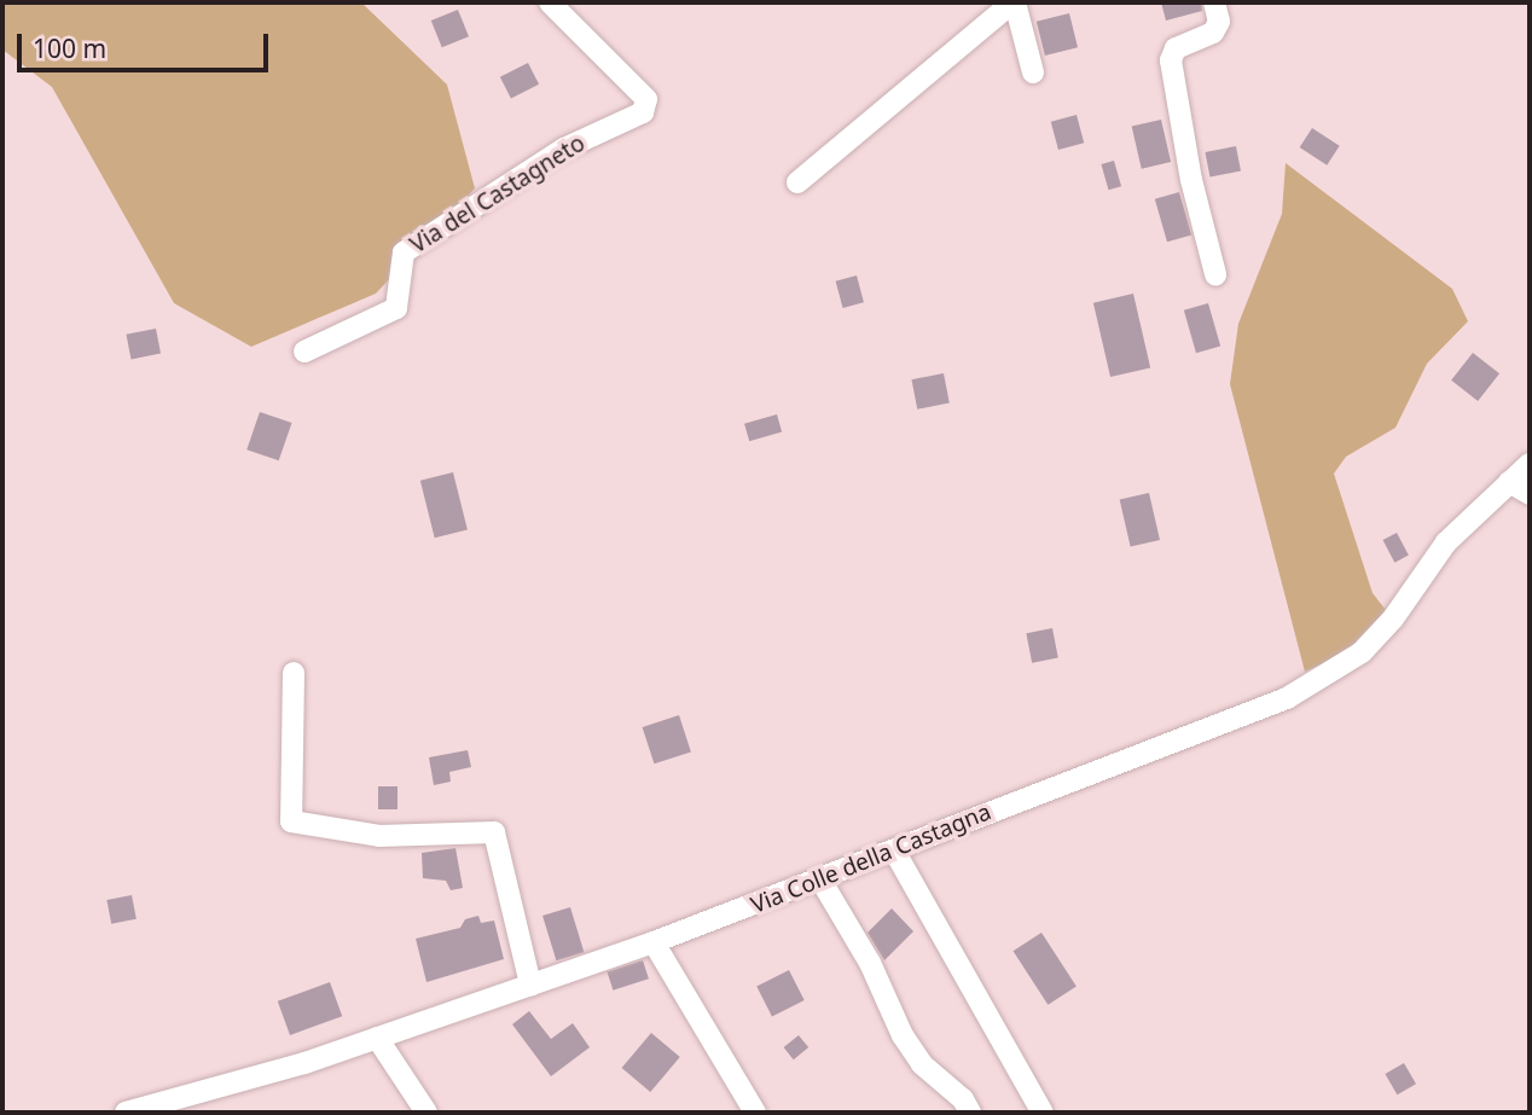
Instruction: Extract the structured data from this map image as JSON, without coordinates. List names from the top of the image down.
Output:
{
  "streets": {
    "street": ["Via del Castagneto", "Via Colle della Castagna"]
  },
  "scale_bar": "100 m"
}
